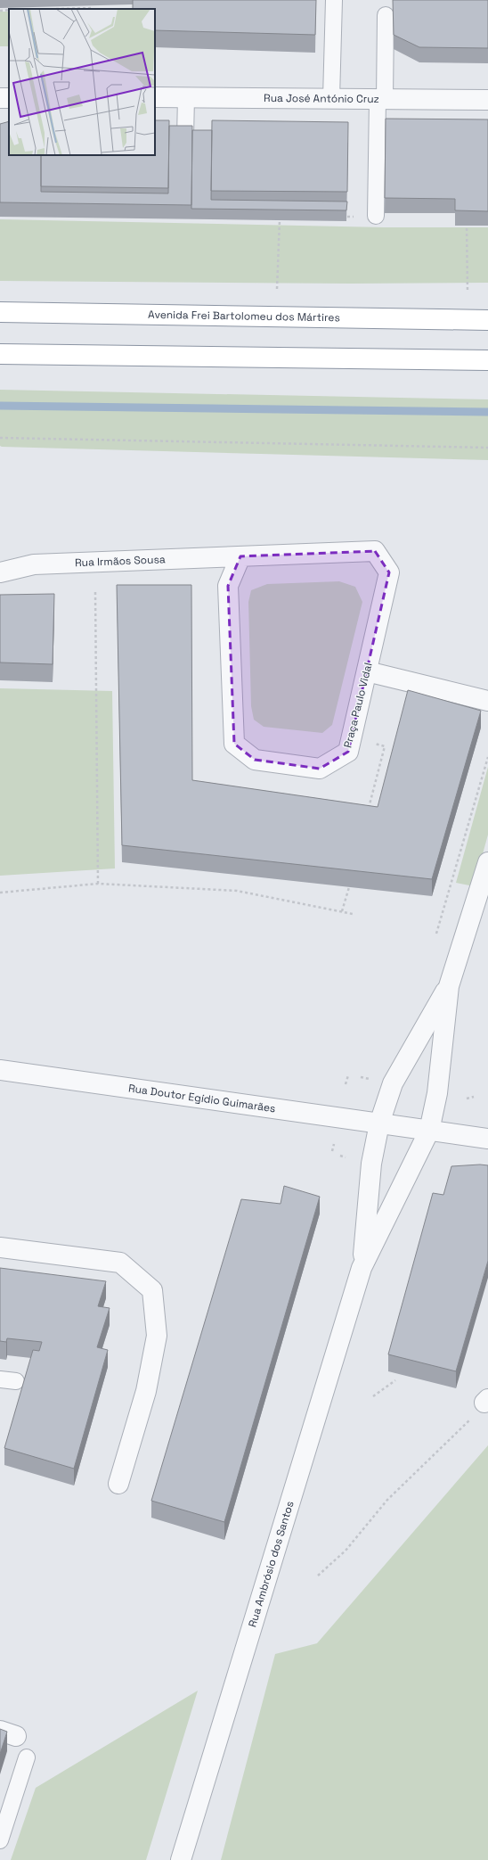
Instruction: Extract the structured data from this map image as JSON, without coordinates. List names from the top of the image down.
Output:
{
  "streets": {
    "highway": ["Avenida Frei Bartolomeu dos Mártires"],
    "street": [
      "Rua José António Cruz",
      "Rua Irmãos Sousa",
      "Praça Paulo Vidal",
      "Rua Doutor Egídio Guimarães",
      "Rua Ambrósio dos Santos"
    ]
  },
  "crossings": [
    ["Rua Irmãos Sousa", "Praça Paulo Vidal"]
  ]
}
